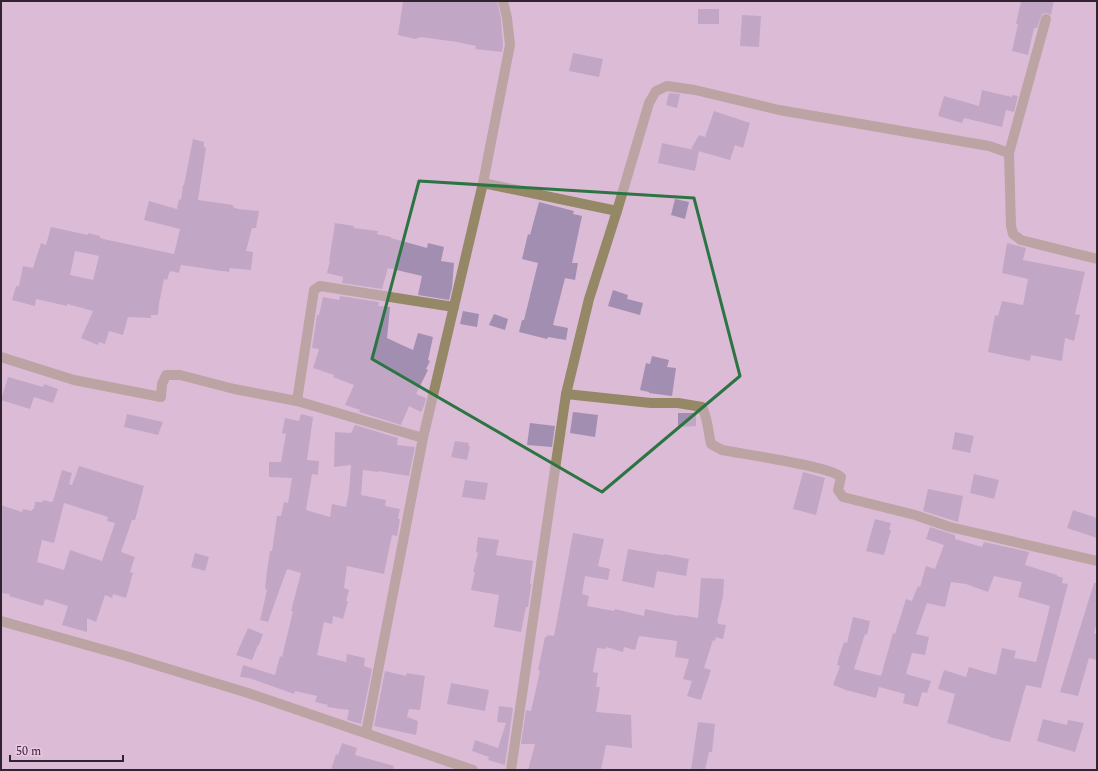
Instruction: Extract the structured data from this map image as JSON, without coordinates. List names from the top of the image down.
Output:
{
  "scale_bar": "50 m"
}
